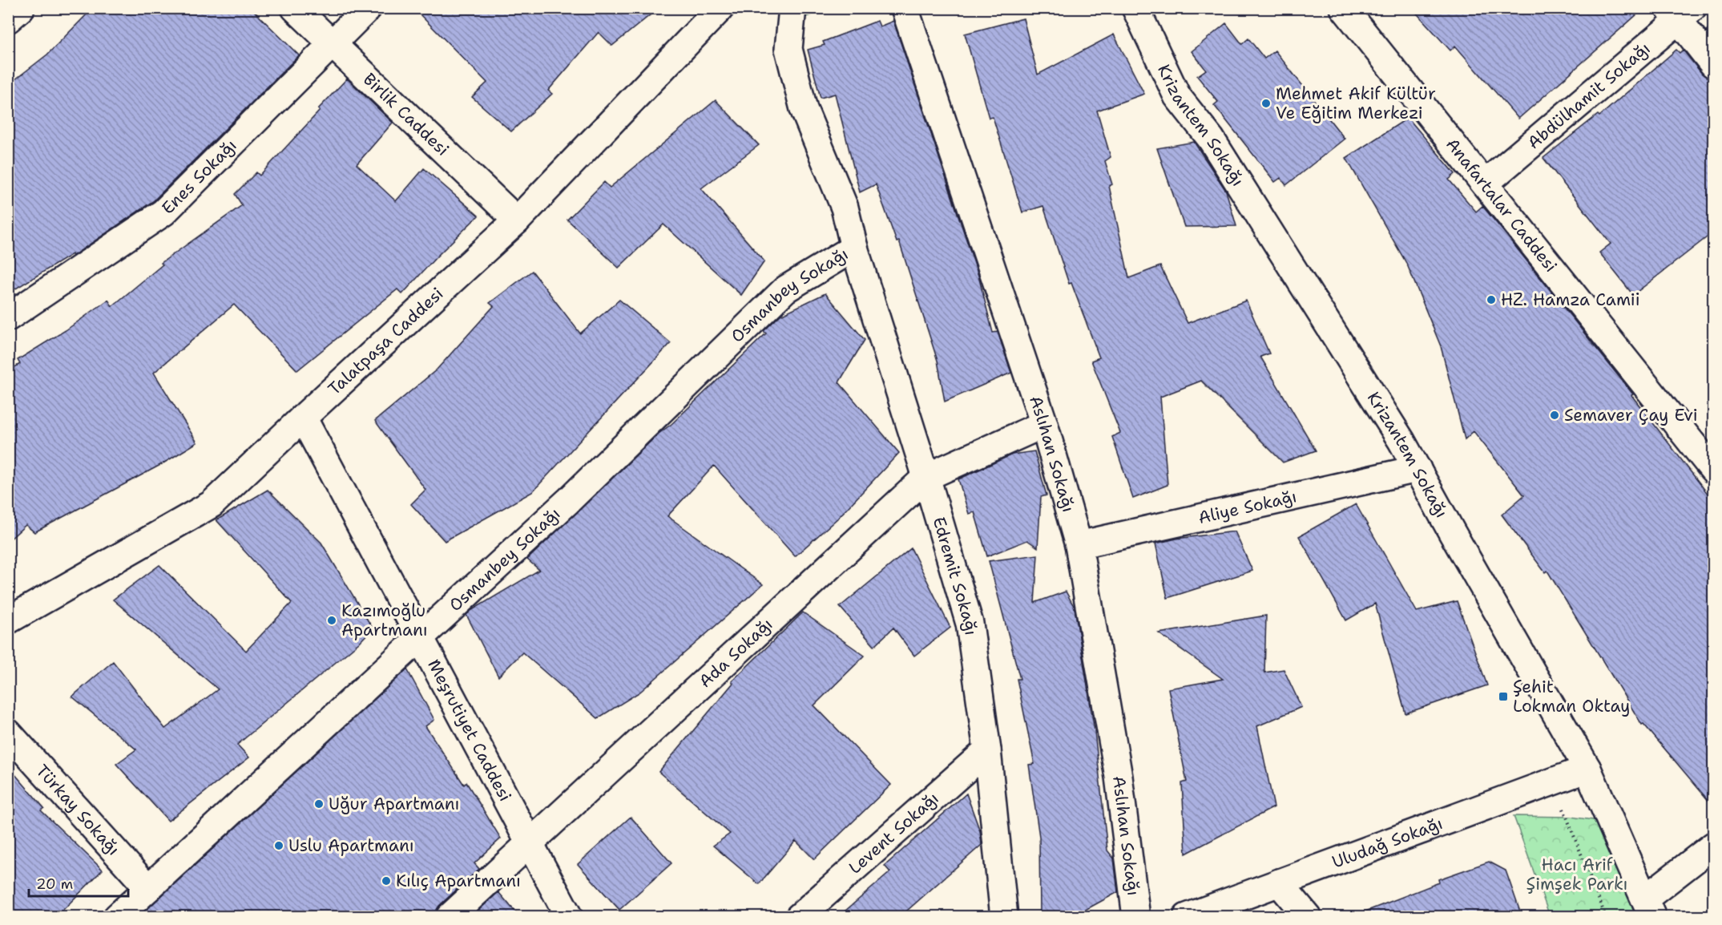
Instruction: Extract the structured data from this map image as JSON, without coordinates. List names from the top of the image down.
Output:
{
  "streets": {
    "street": [
      "Abdülhamit Sokağı",
      "Birlik Caddesi",
      "Krizantem Sokağı",
      "Enes Sokağı",
      "Anafartalar Caddesi",
      "Osmanbey Sokağı",
      "Talatpaşa Caddesi",
      "Aslıhan Sokağı",
      "Aliye Sokağı",
      "Edremit Sokağı",
      "Ada Sokağı",
      "Meşrutiyet Caddesi",
      "Türkay Sokağı",
      "Levent Sokağı",
      "Uludağ Sokağı"
    ]
  },
  "crossings": [
    ["Abdülhamit Sokağı", "Anafartalar Caddesi"],
    ["Birlik Caddesi", "Enes Sokağı"],
    ["Birlik Caddesi", "Talatpaşa Caddesi"],
    ["Krizantem Sokağı", "Aliye Sokağı"],
    ["Krizantem Sokağı", "Uludağ Sokağı"],
    ["Osmanbey Sokağı", "Edremit Sokağı"],
    ["Osmanbey Sokağı", "Meşrutiyet Caddesi"],
    ["Osmanbey Sokağı", "Türkay Sokağı"],
    ["Talatpaşa Caddesi", "Meşrutiyet Caddesi"],
    ["Aslıhan Sokağı", "Aliye Sokağı"],
    ["Aslıhan Sokağı", "Ada Sokağı"],
    ["Edremit Sokağı", "Ada Sokağı"],
    ["Edremit Sokağı", "Levent Sokağı"],
    ["Ada Sokağı", "Meşrutiyet Caddesi"]
  ],
  "parks": ["Hacı Arif Şimşek Parkı"],
  "places": {
    "other": [
      "Mehmet Akif Kültür Ve Eğitim Merkezi",
      "HZ. Hamza Camii",
      "Semaver Çay Evi",
      "Kazımoğlu Apartmanı",
      "Uğur Apartmanı",
      "Uslu Apartmanı",
      "Kılıç Apartmanı"
    ],
    "transit": ["Şehit Lokman Oktay"]
  },
  "scale_bar": "20 m"
}
